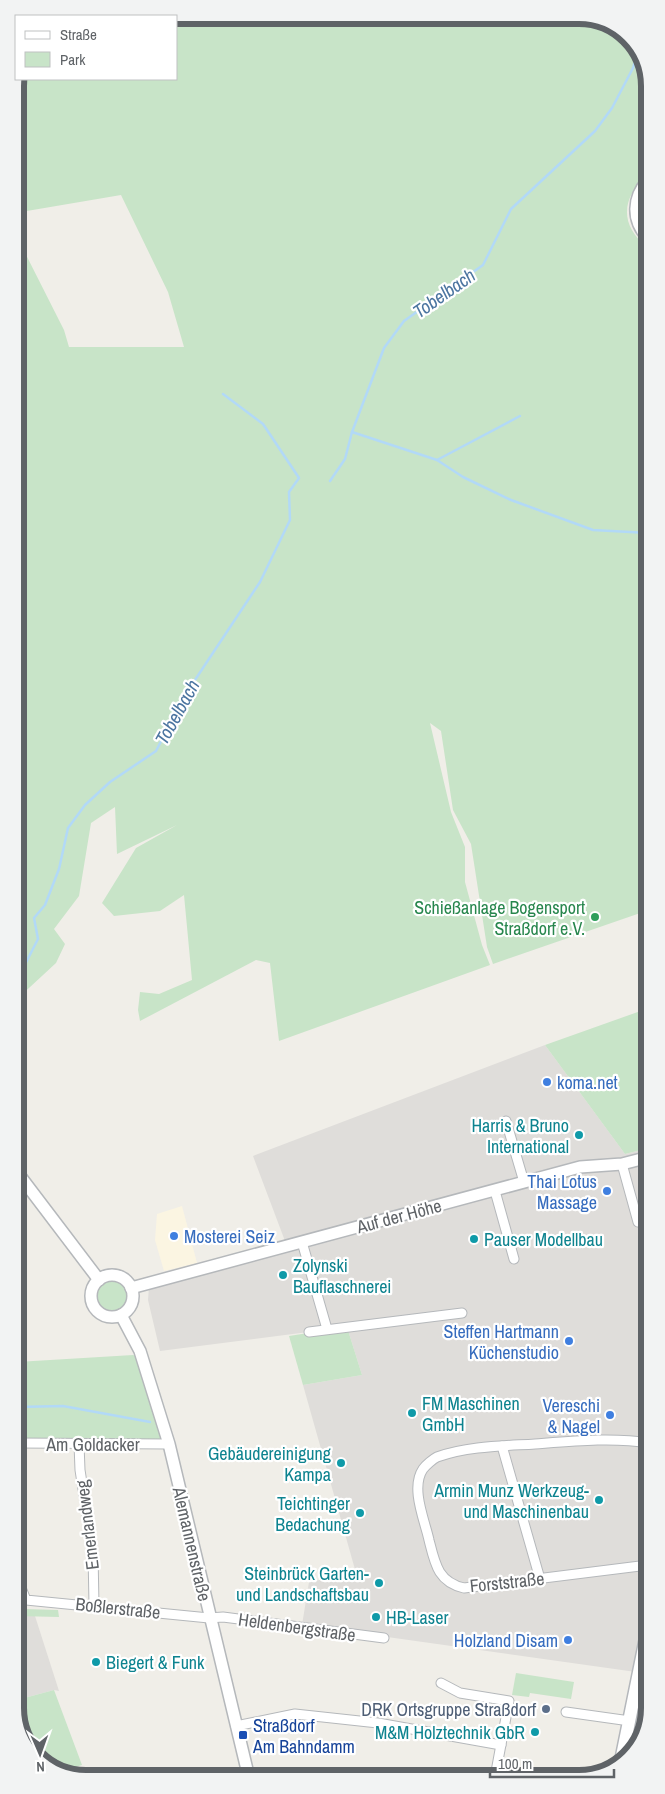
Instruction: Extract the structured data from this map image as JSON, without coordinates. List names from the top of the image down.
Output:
{
  "streets": {
    "street": [
      "Auf der Höhe",
      "Am Goldacker",
      "Emerlandweg",
      "Alemannenstraße",
      "Forststraße",
      "Boßlerstraße",
      "Heldenbergstraße"
    ]
  },
  "crossings": [
    ["Auf der Höhe", "Alemannenstraße"],
    ["Am Goldacker", "Emerlandweg"],
    ["Am Goldacker", "Alemannenstraße"],
    ["Emerlandweg", "Boßlerstraße"],
    ["Alemannenstraße", "Boßlerstraße"],
    ["Alemannenstraße", "Heldenbergstraße"],
    ["Boßlerstraße", "Heldenbergstraße"]
  ],
  "water": ["Tobelbach"],
  "places": {
    "other": [
      "Schießanlage Bogensport Straßdorf e.V.",
      "koma.net",
      "Harris & Bruno International",
      "Thai Lotus Massage",
      "Mosterei Seiz",
      "Pauser Modellbau",
      "Zolynski Bauflaschnerei",
      "Steffen Hartmann Küchenstudio",
      "FM Maschinen GmbH",
      "Vereschi & Nagel",
      "Gebäudereinigung Kampa",
      "Armin Munz Werkzeug- und Maschinenbau",
      "Teichtinger Bedachung",
      "Steinbrück Garten- und Landschaftsbau",
      "HB-Laser",
      "Holzland Disam",
      "Biegert & Funk",
      "DRK Ortsgruppe Straßdorf",
      "M&M Holztechnik GbR"
    ],
    "transit": ["Straßdorf Am Bahndamm"]
  },
  "legend": ["Straße", "Park"],
  "scale_bar": "100 m",
  "north": "bottom"
}
